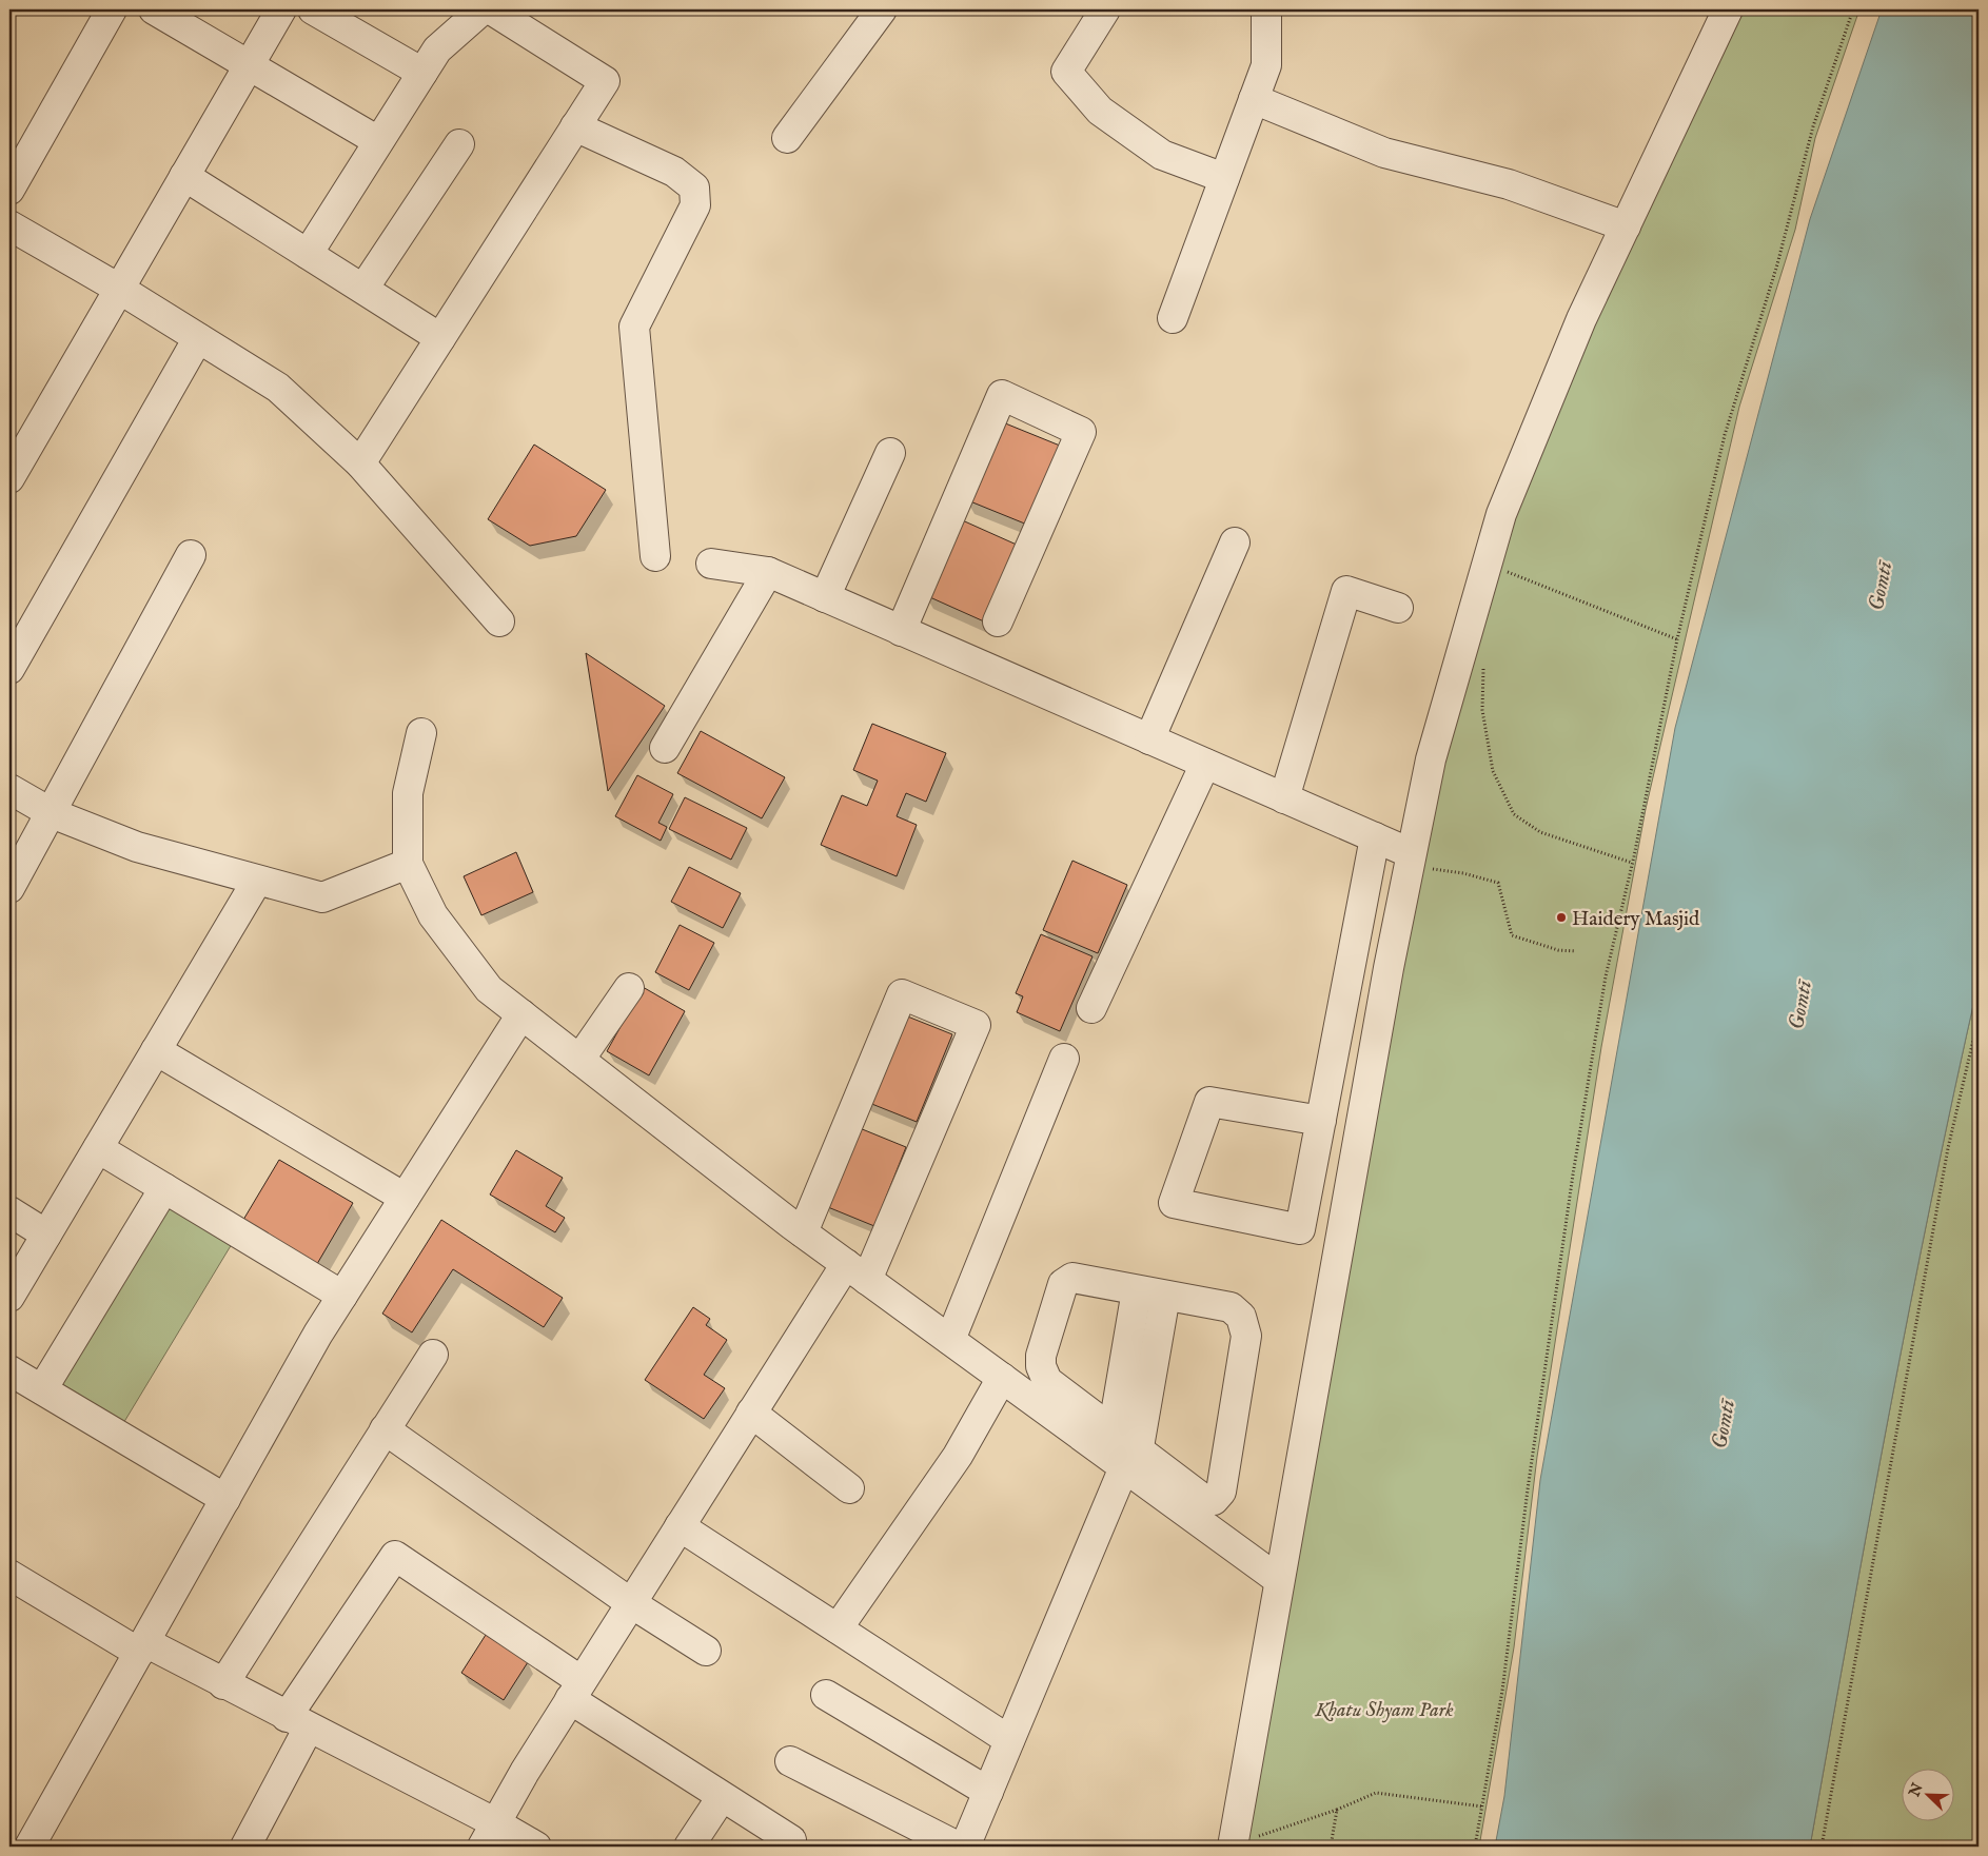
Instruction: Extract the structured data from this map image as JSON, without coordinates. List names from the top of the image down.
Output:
{
  "water": ["Gomtī"],
  "parks": ["Khatu Shyam Park"],
  "places": ["Haidery Masjid"],
  "north": "top left"
}
